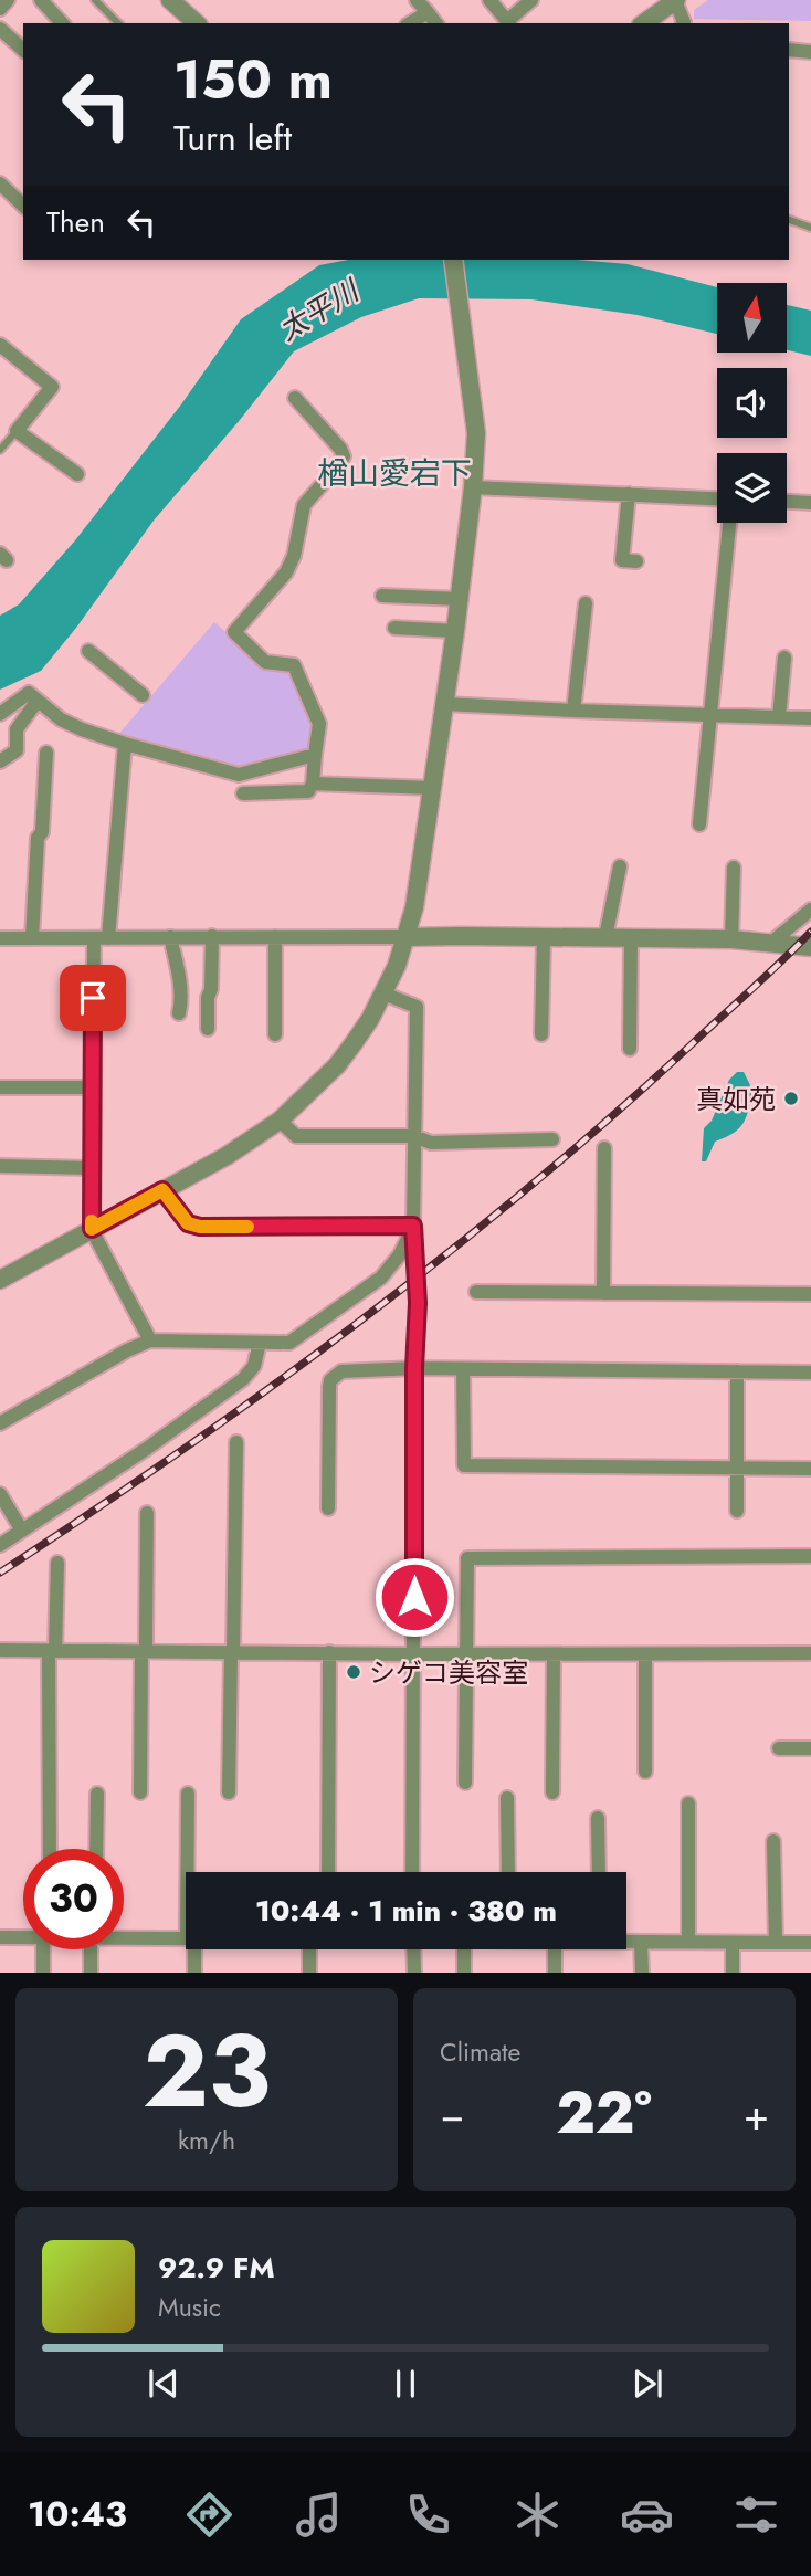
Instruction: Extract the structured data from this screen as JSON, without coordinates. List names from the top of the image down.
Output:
{
  "districts": ["楢山愛宕下"],
  "water": ["太平川"],
  "places": ["真如苑", "シゲコ美容室"],
  "north": "top",
  "page": {
    "turn": ["150 m", "Turn left"],
    "then": "Then",
    "limit": "30",
    "trip": "10:44 · 1 min · 380 m",
    "tile": [
      ["23", "km/h"],
      "Climate"
    ],
    "heat": ["−", "22°", "+"],
    "song": ["92.9 FM", "Music"],
    "tabs": "10:43"
  }
}
